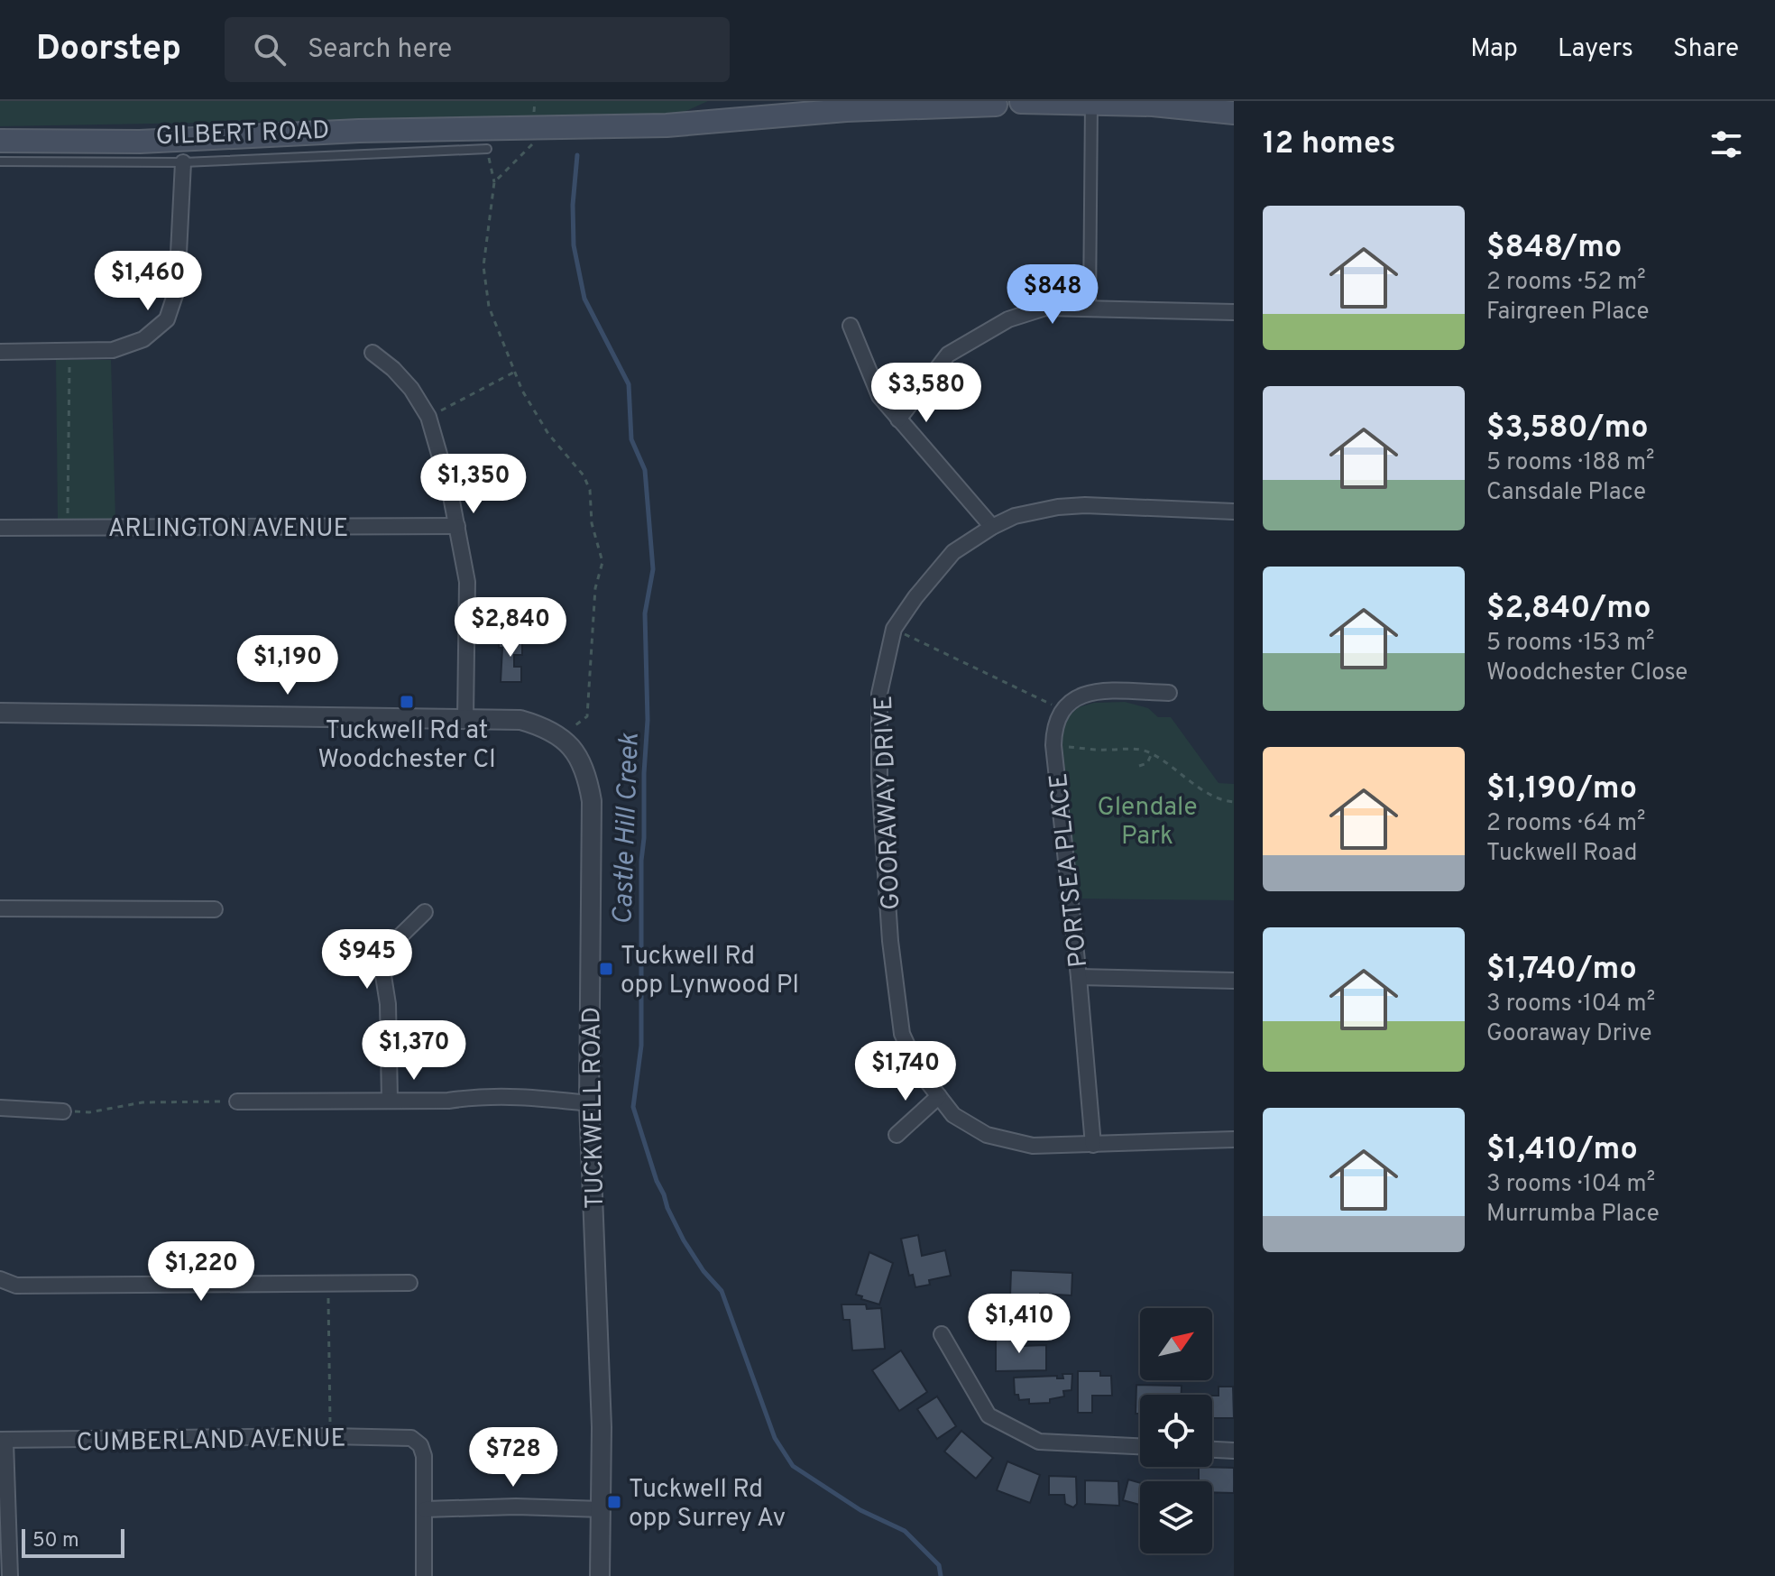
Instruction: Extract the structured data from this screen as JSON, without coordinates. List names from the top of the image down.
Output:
{
  "streets": {
    "main road": ["GILBERT ROAD"],
    "street": [
      "ARLINGTON AVENUE",
      "GOORAWAY DRIVE",
      "PORTSEA PLACE",
      "TUCKWELL ROAD",
      "CUMBERLAND AVENUE"
    ]
  },
  "crossings": [
    ["GOORAWAY DRIVE", "PORTSEA PLACE"]
  ],
  "water": ["Castle Hill Creek"],
  "parks": ["Glendale Park"],
  "places": {
    "transit": ["Tuckwell Rd at Woodchester Cl", "Tuckwell Rd opp Lynwood Pl", "Tuckwell Rd opp Surrey Av"]
  },
  "scale_bar": "50 m",
  "north": "top right",
  "page": {
    "header": "Doorstep",
    "search": "Search here",
    "nav": ["Map", "Layers", "Share"],
    "heading": "12 homes",
    "list": [
      {
        "name": "$848/mo",
        "note": "2 rooms · 52 m² · Fairgreen Place"
      },
      {
        "name": "$3,580/mo",
        "note": "5 rooms · 188 m² · Cansdale Place"
      },
      {
        "name": "$2,840/mo",
        "note": "5 rooms · 153 m² · Woodchester Close"
      },
      {
        "name": "$1,190/mo",
        "note": "2 rooms · 64 m² · Tuckwell Road"
      },
      {
        "name": "$1,740/mo",
        "note": "3 rooms · 104 m² · Gooraway Drive"
      },
      {
        "name": "$1,410/mo",
        "note": "3 rooms · 104 m² · Murrumba Place"
      }
    ],
    "price": [
      "$1,460",
      "$848",
      "$3,580",
      "$1,350",
      "$2,840",
      "$1,190",
      "$945",
      "$1,370",
      "$1,740",
      "$1,220",
      "$1,410",
      "$728"
    ],
    "scale": "50 m"
  }
}
